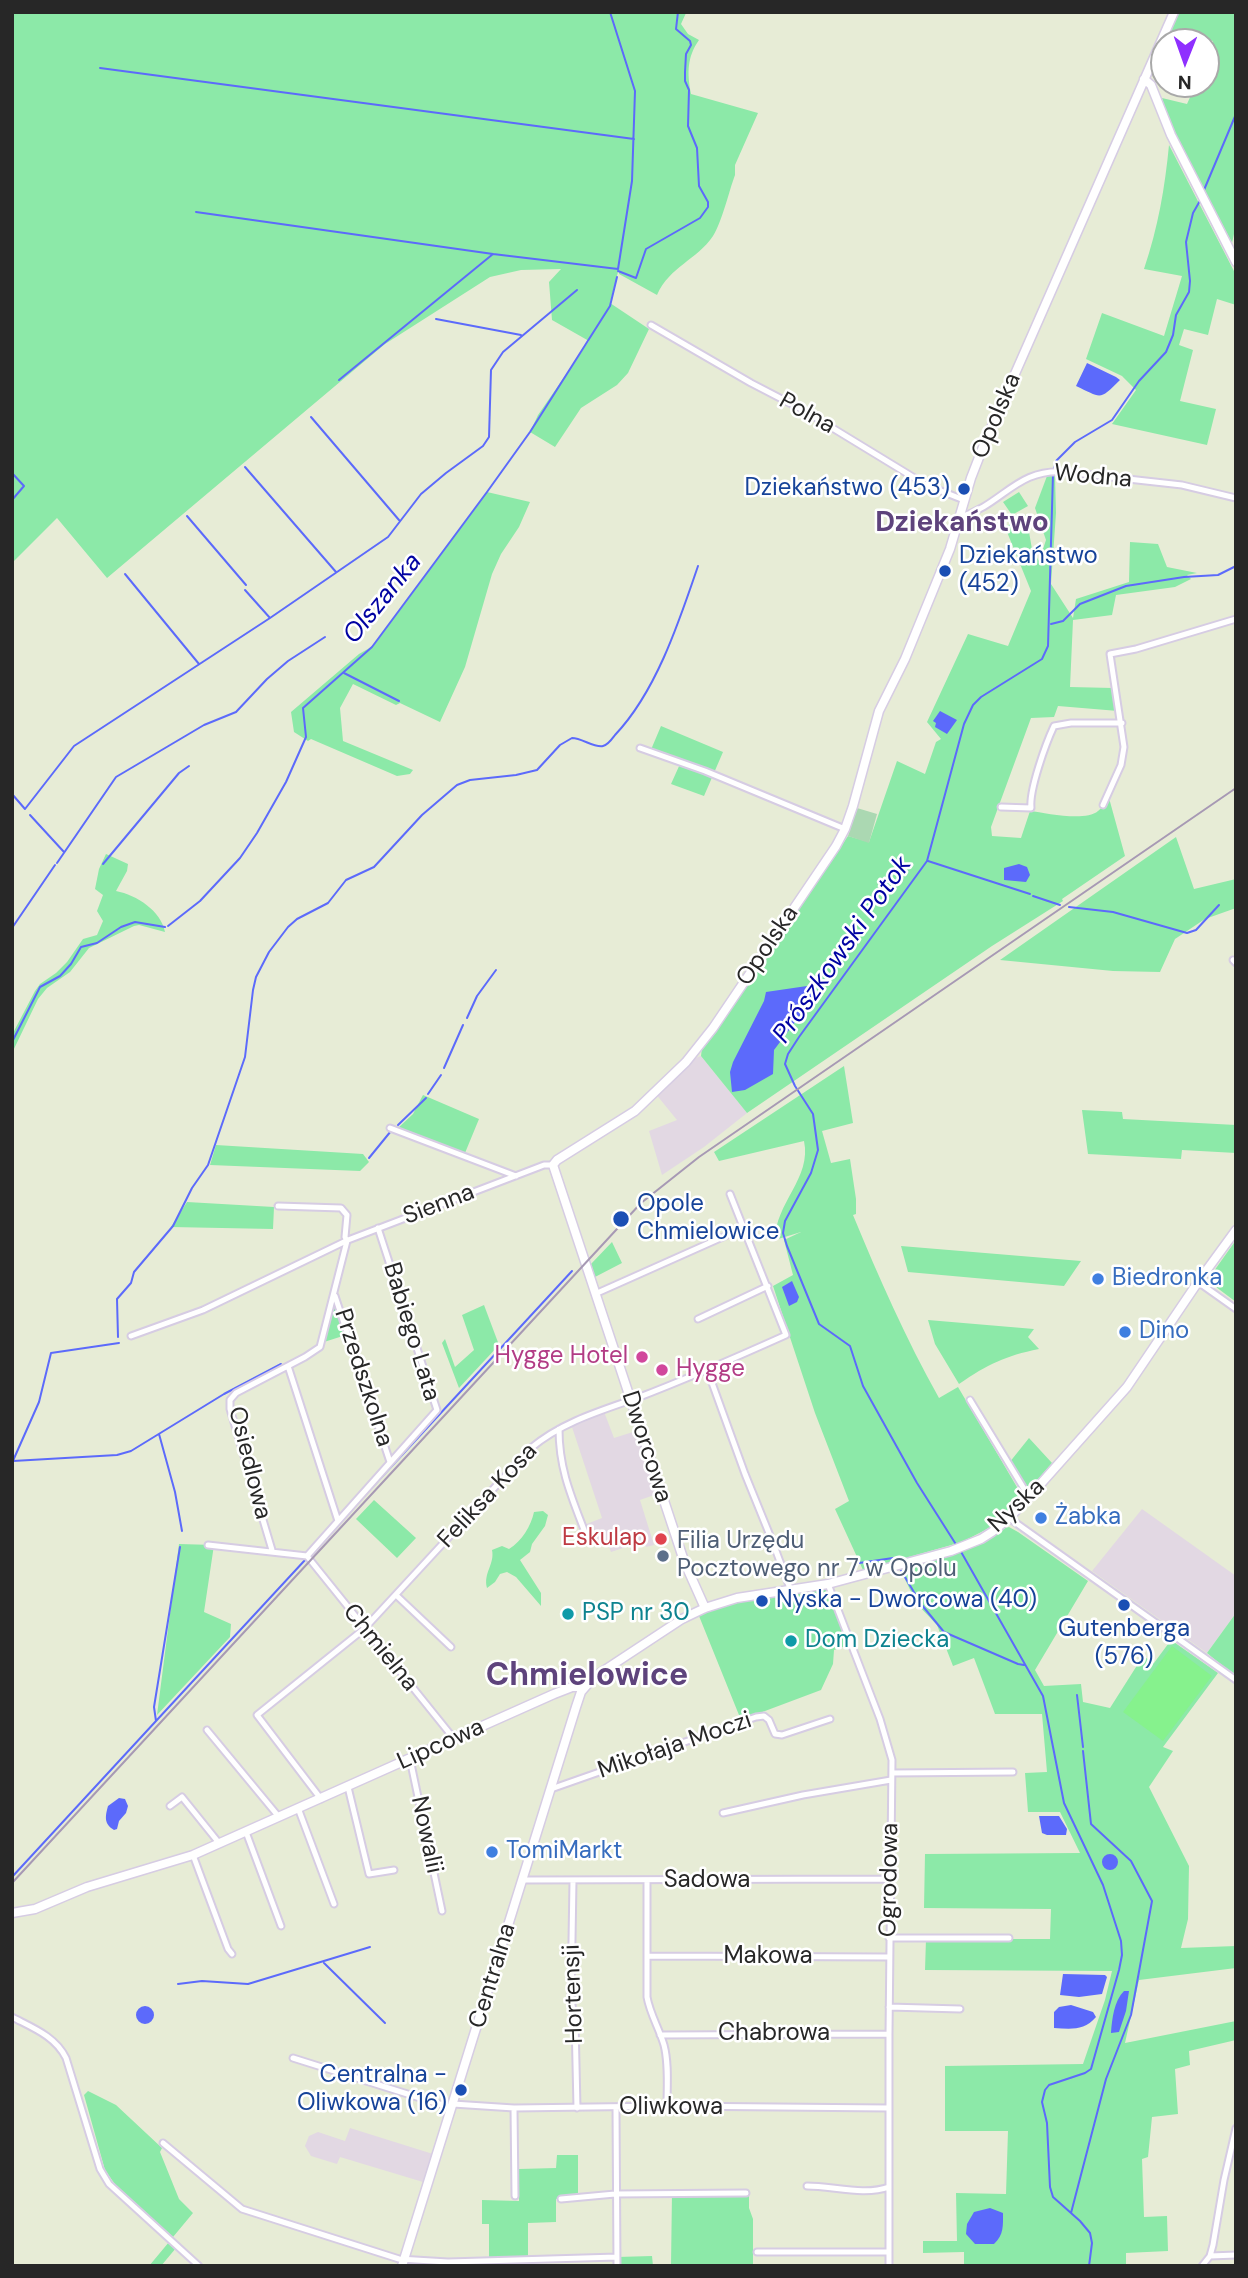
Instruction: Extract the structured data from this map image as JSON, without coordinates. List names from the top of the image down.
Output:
{
  "streets": {
    "street": [
      "Polna",
      "Opolska",
      "Wodna",
      "Sienna",
      "Babiego Lata",
      "Przedszkolna",
      "Dworcowa",
      "Osiedlowa",
      "Feliksa Kosa",
      "Nyska",
      "Chmielna",
      "Lipcowa",
      "Mikołaja Moczi",
      "Nowalii",
      "Ogrodowa",
      "Sadowa",
      "Makowa",
      "Centralna",
      "Hortensji",
      "Chabrowa",
      "Oliwkowa"
    ]
  },
  "crossings": [
    ["Polna", "Opolska"],
    ["Opolska", "Wodna"],
    ["Opolska", "Sienna"],
    ["Sienna", "Babiego Lata"],
    ["Sienna", "Dworcowa"],
    ["Babiego Lata", "Przedszkolna"],
    ["Babiego Lata", "Osiedlowa"],
    ["Babiego Lata", "Chmielna"],
    ["Dworcowa", "Feliksa Kosa"],
    ["Dworcowa", "Nyska"],
    ["Osiedlowa", "Chmielna"],
    ["Feliksa Kosa", "Chmielna"],
    ["Feliksa Kosa", "Lipcowa"],
    ["Nyska", "Lipcowa"],
    ["Nyska", "Ogrodowa"],
    ["Nyska", "Centralna"],
    ["Chmielna", "Lipcowa"],
    ["Lipcowa", "Nowalii"],
    ["Lipcowa", "Centralna"],
    ["Mikołaja Moczi", "Centralna"],
    ["Ogrodowa", "Sadowa"],
    ["Ogrodowa", "Makowa"],
    ["Ogrodowa", "Chabrowa"],
    ["Ogrodowa", "Oliwkowa"],
    ["Sadowa", "Centralna"],
    ["Sadowa", "Hortensji"],
    ["Centralna", "Oliwkowa"],
    ["Hortensji", "Oliwkowa"]
  ],
  "districts": ["Dziekaństwo", "Chmielowice"],
  "water": ["Olszanka", "Prószkowski Potok"],
  "places": [
    "Dziekaństwo (453)",
    "Dziekaństwo (452)",
    "Opole Chmielowice",
    "Biedronka",
    "Dino",
    "Hygge Hotel",
    "Hygge",
    "Żabka",
    "Eskulap",
    "Filia Urzędu Pocztowego nr 7 w Opolu",
    "Nyska - Dworcowa (40)",
    "Gutenberga (576)",
    "PSP nr 30",
    "Dom Dziecka",
    "TomiMarkt",
    "Centralna - Oliwkowa (16)"
  ],
  "north": "bottom"
}
